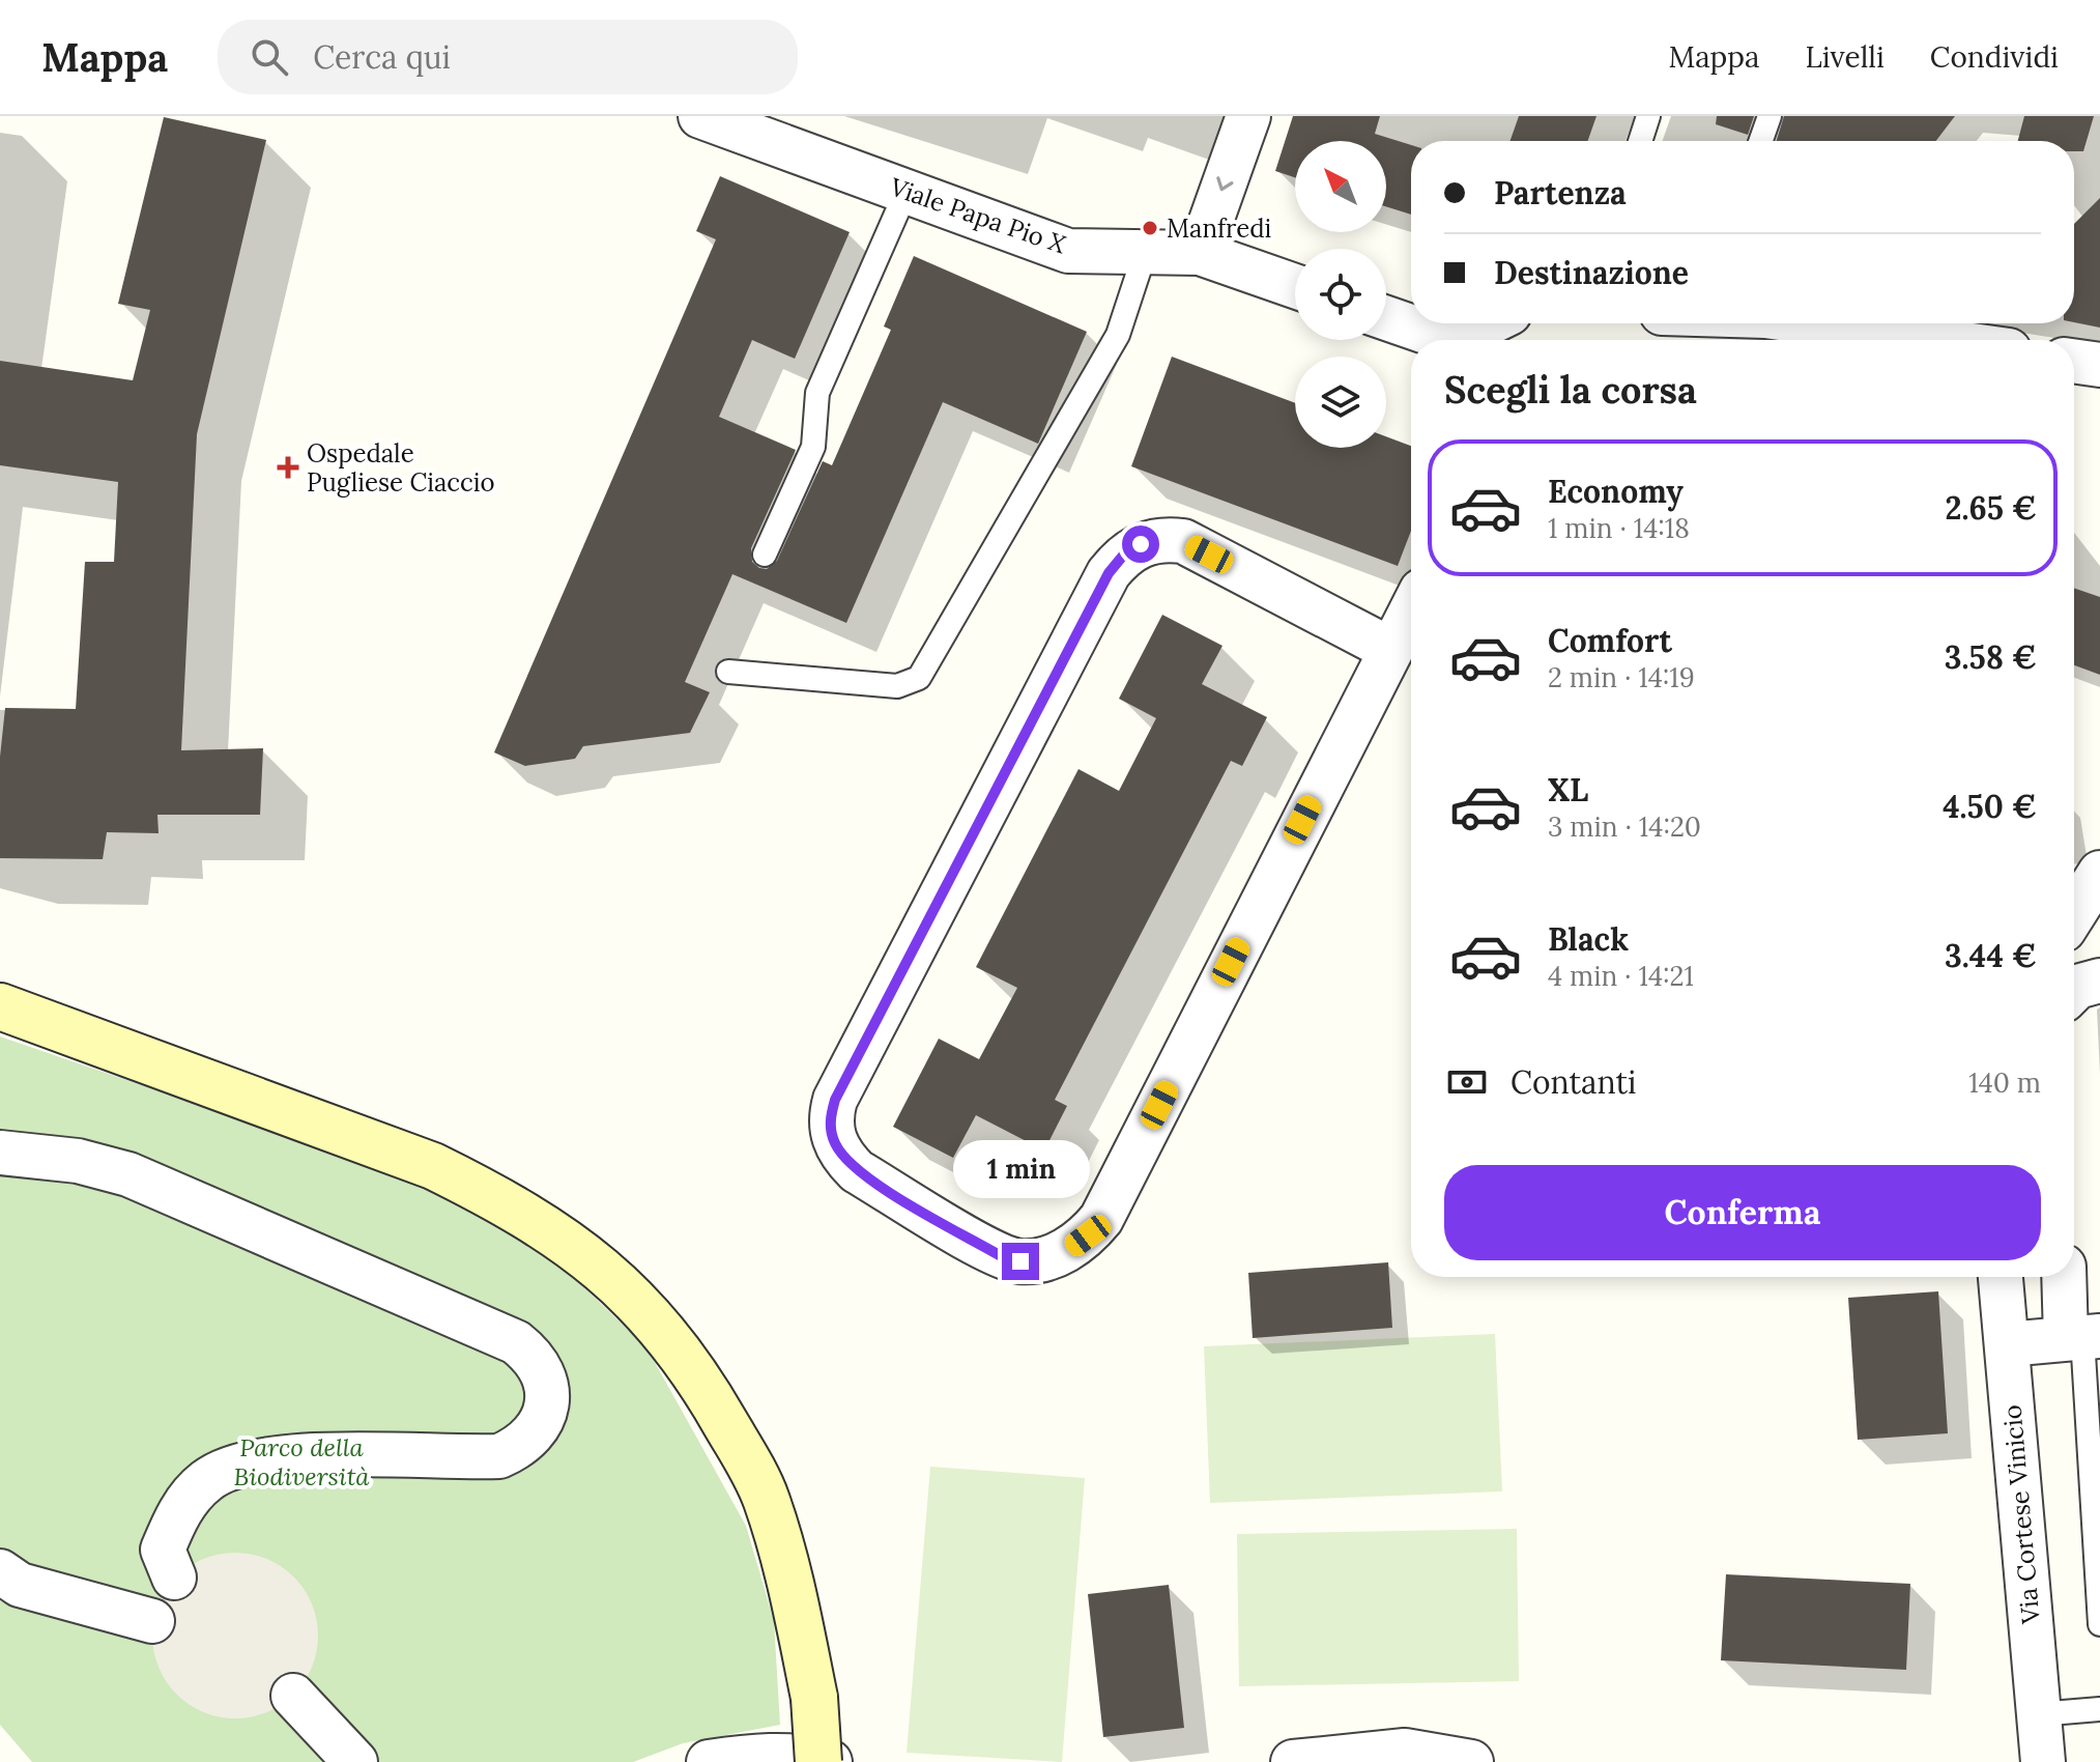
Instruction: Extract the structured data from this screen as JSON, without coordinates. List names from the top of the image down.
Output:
{
  "streets": {
    "street": ["Viale Papa Pio X", "Via Cortese Vinicio"]
  },
  "parks": ["Parco della Biodiversità"],
  "places": {
    "other": ["Manfredi"],
    "health": ["Ospedale Pugliese Ciaccio"]
  },
  "north": "top left",
  "page": {
    "header": "Mappa",
    "search": "Cerca qui",
    "nav": ["Mappa", "Livelli", "Condividi"],
    "banner": ["Partenza", "Destinazione"],
    "heading": "Scegli la corsa",
    "list": [
      {
        "name": "Economy",
        "note": "1 min · 14:18",
        "value": "2.65 €"
      },
      {
        "name": "Comfort",
        "note": "2 min · 14:19",
        "value": "3.58 €"
      },
      {
        "name": "XL",
        "note": "3 min · 14:20",
        "value": "4.50 €"
      },
      {
        "name": "Black",
        "note": "4 min · 14:21",
        "value": "3.44 €"
      }
    ],
    "pay": ["Contanti", "140 m"],
    "bubble": "1 min",
    "buttons": "Conferma"
  }
}
